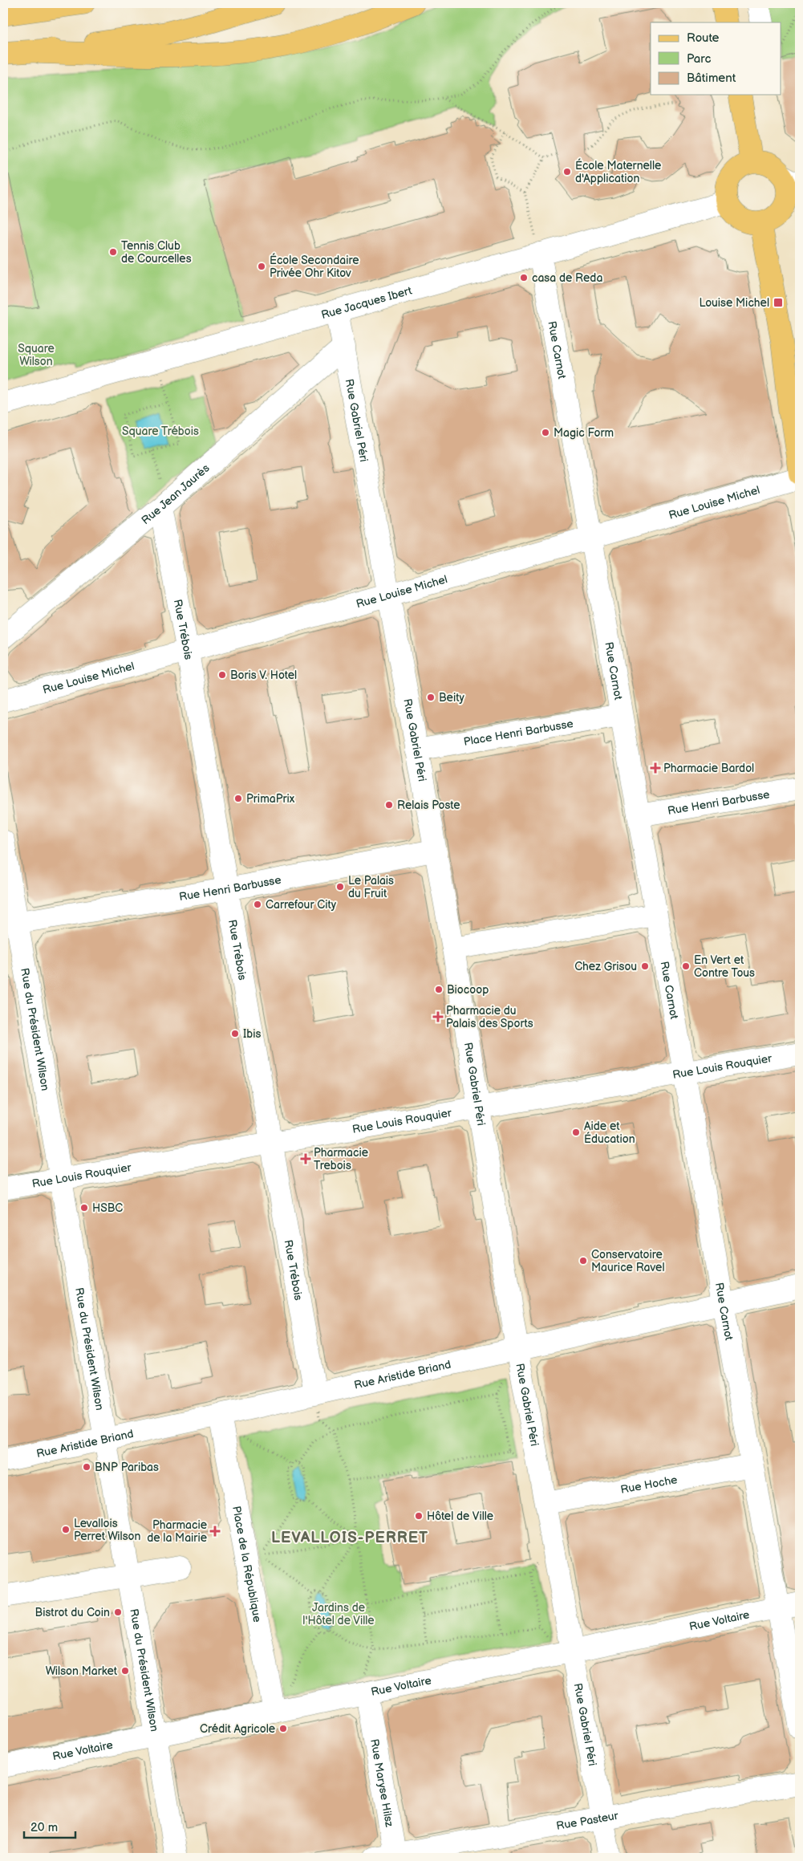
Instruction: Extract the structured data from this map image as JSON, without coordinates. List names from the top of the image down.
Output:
{
  "streets": {
    "street": [
      "Rue Jacques Ibert",
      "Rue Carnot",
      "Rue Gabriel Péri",
      "Rue Jean Jaurès",
      "Rue Louise Michel",
      "Rue Trébois",
      "Place Henri Barbusse",
      "Rue Henri Barbusse",
      "Rue du Président Wilson",
      "Rue Louis Rouquier",
      "Rue Aristide Briand",
      "Rue Hoche",
      "Place de la République",
      "Rue Voltaire",
      "Rue Maryse Hilsz",
      "Rue Pasteur"
    ]
  },
  "crossings": [
    ["Rue Jacques Ibert", "Rue Carnot"],
    ["Rue Jacques Ibert", "Rue Gabriel Péri"],
    ["Rue Carnot", "Rue Louise Michel"],
    ["Rue Carnot", "Place Henri Barbusse"],
    ["Rue Carnot", "Rue Henri Barbusse"],
    ["Rue Carnot", "Rue Louis Rouquier"],
    ["Rue Carnot", "Rue Aristide Briand"],
    ["Rue Carnot", "Rue Hoche"],
    ["Rue Carnot", "Rue Voltaire"],
    ["Rue Gabriel Péri", "Rue Jean Jaurès"],
    ["Rue Gabriel Péri", "Rue Louise Michel"],
    ["Rue Gabriel Péri", "Place Henri Barbusse"],
    ["Rue Gabriel Péri", "Rue Louis Rouquier"],
    ["Rue Gabriel Péri", "Rue Aristide Briand"],
    ["Rue Gabriel Péri", "Rue Hoche"],
    ["Rue Gabriel Péri", "Rue Voltaire"],
    ["Rue Gabriel Péri", "Rue Pasteur"],
    ["Rue Jean Jaurès", "Rue Trébois"],
    ["Rue Louise Michel", "Rue Trébois"],
    ["Rue Trébois", "Rue Henri Barbusse"],
    ["Rue Trébois", "Rue Louis Rouquier"],
    ["Rue Trébois", "Rue Aristide Briand"],
    ["Rue du Président Wilson", "Rue Louis Rouquier"],
    ["Rue du Président Wilson", "Rue Aristide Briand"],
    ["Rue du Président Wilson", "Rue Voltaire"],
    ["Rue Aristide Briand", "Place de la République"],
    ["Place de la République", "Rue Voltaire"],
    ["Rue Maryse Hilsz", "Rue Pasteur"]
  ],
  "districts": ["LEVALLOIS-PERRET"],
  "parks": ["Square Wilson", "Square Trébois", "Jardins de l'Hôtel de Ville"],
  "places": {
    "other": [
      "École Maternelle d'Application",
      "Tennis Club de Courcelles",
      "École Secondaire Privée Ohr Kitov",
      "casa de Reda",
      "Magic Form",
      "Boris V. Hotel",
      "Beity",
      "PrimaPrix",
      "Relais Poste",
      "Le Palais du Fruit",
      "Carrefour City",
      "Chez Grisou",
      "En Vert et Contre Tous",
      "Biocoop",
      "Ibis",
      "Aide et Éducation",
      "HSBC",
      "Conservatoire Maurice Ravel",
      "BNP Paribas",
      "Hôtel de Ville",
      "Levallois Perret Wilson",
      "Bistrot du Coin",
      "Wilson Market",
      "Crédit Agricole"
    ],
    "transit": ["Louise Michel"],
    "health": [
      "Pharmacie Bardol",
      "Pharmacie du Palais des Sports",
      "Pharmacie Trebois",
      "Pharmacie de la Mairie"
    ]
  },
  "legend": ["Route", "Parc", "Bâtiment"],
  "scale_bar": "20 m"
}
